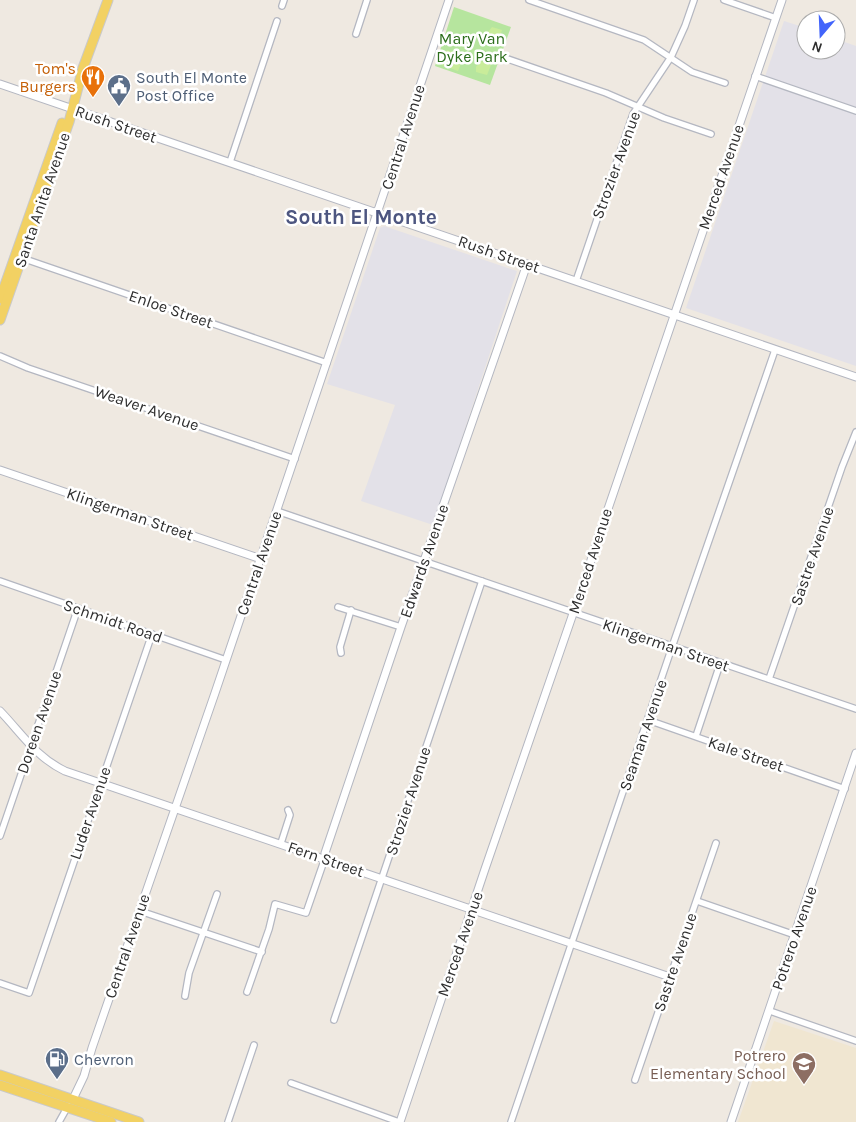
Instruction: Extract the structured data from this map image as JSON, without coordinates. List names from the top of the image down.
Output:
{
  "streets": {
    "main road": ["Santa Anita Avenue"],
    "street": [
      "Rush Street",
      "Central Avenue",
      "Strozier Avenue",
      "Merced Avenue",
      "Enloe Street",
      "Weaver Avenue",
      "Klingerman Street",
      "Sastre Avenue",
      "Edwards Avenue",
      "Schmidt Road",
      "Doreen Avenue",
      "Seaman Avenue",
      "Kale Street",
      "Luder Avenue",
      "Fern Street",
      "Potrero Avenue"
    ]
  },
  "crossings": [
    ["Rush Street", "Central Avenue"],
    ["Rush Street", "Strozier Avenue"],
    ["Rush Street", "Merced Avenue"],
    ["Rush Street", "Santa Anita Avenue"],
    ["Rush Street", "Edwards Avenue"],
    ["Rush Street", "Seaman Avenue"],
    ["Central Avenue", "Enloe Street"],
    ["Central Avenue", "Weaver Avenue"],
    ["Central Avenue", "Klingerman Street"],
    ["Central Avenue", "Schmidt Road"],
    ["Central Avenue", "Fern Street"],
    ["Strozier Avenue", "Klingerman Street"],
    ["Strozier Avenue", "Fern Street"],
    ["Merced Avenue", "Klingerman Street"],
    ["Merced Avenue", "Fern Street"],
    ["Santa Anita Avenue", "Enloe Street"],
    ["Klingerman Street", "Sastre Avenue"],
    ["Klingerman Street", "Edwards Avenue"],
    ["Klingerman Street", "Seaman Avenue"],
    ["Sastre Avenue", "Fern Street"],
    ["Edwards Avenue", "Fern Street"],
    ["Schmidt Road", "Doreen Avenue"],
    ["Schmidt Road", "Luder Avenue"],
    ["Doreen Avenue", "Fern Street"],
    ["Seaman Avenue", "Kale Street"],
    ["Seaman Avenue", "Fern Street"],
    ["Kale Street", "Potrero Avenue"],
    ["Luder Avenue", "Fern Street"]
  ],
  "districts": ["South El Monte"],
  "parks": ["Mary Van Dyke Park"],
  "places": {
    "restaurant": ["Tom's Burgers"],
    "public building": ["South El Monte Post Office"],
    "fuel station": ["Chevron"],
    "school or university": ["Potrero Elementary School"]
  },
  "north": "bottom"
}
